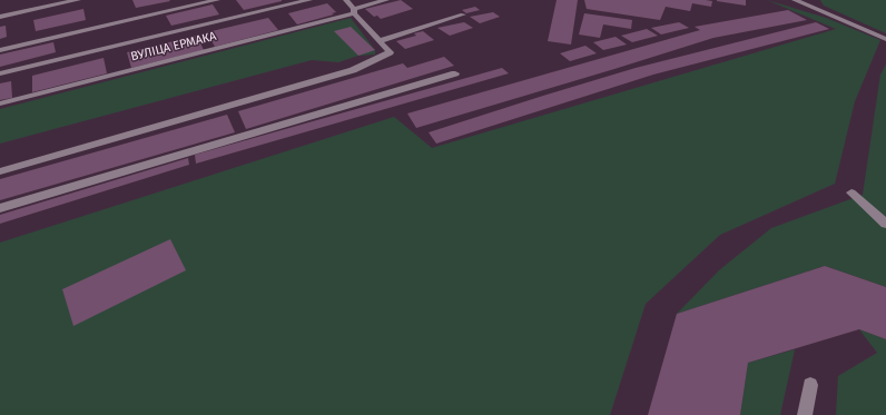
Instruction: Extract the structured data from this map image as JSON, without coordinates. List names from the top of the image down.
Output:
{
  "streets": {
    "street": ["ВУЛІЦА ЕРМАКА"]
  }
}
